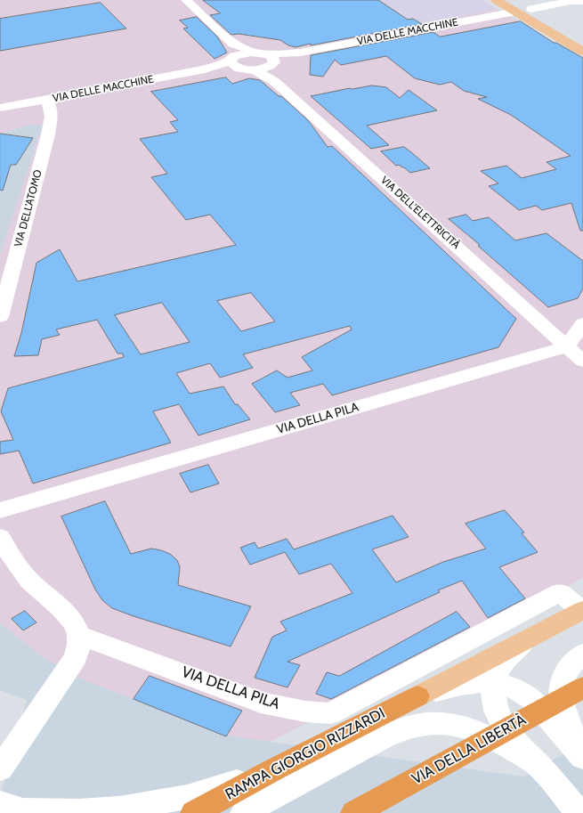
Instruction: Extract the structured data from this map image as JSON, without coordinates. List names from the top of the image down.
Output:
{
  "streets": {
    "highway": ["VIA DELLA LIBERTÀ", "RAMPA GIORGIO RIZZARDI"],
    "street": [
      "VIA DELLE MACCHINE",
      "VIA DELL'ATOMO",
      "VIA DELL'ELETTRICITÀ",
      "VIA DELLA PILA"
    ]
  },
  "crossings": [
    ["VIA DELLE MACCHINE", "VIA DELL'ATOMO"],
    ["VIA DELLE MACCHINE", "VIA DELL'ELETTRICITÀ"],
    ["VIA DELL'ELETTRICITÀ", "VIA DELLA PILA"],
    ["VIA DELLA PILA", "RAMPA GIORGIO RIZZARDI"]
  ]
}
